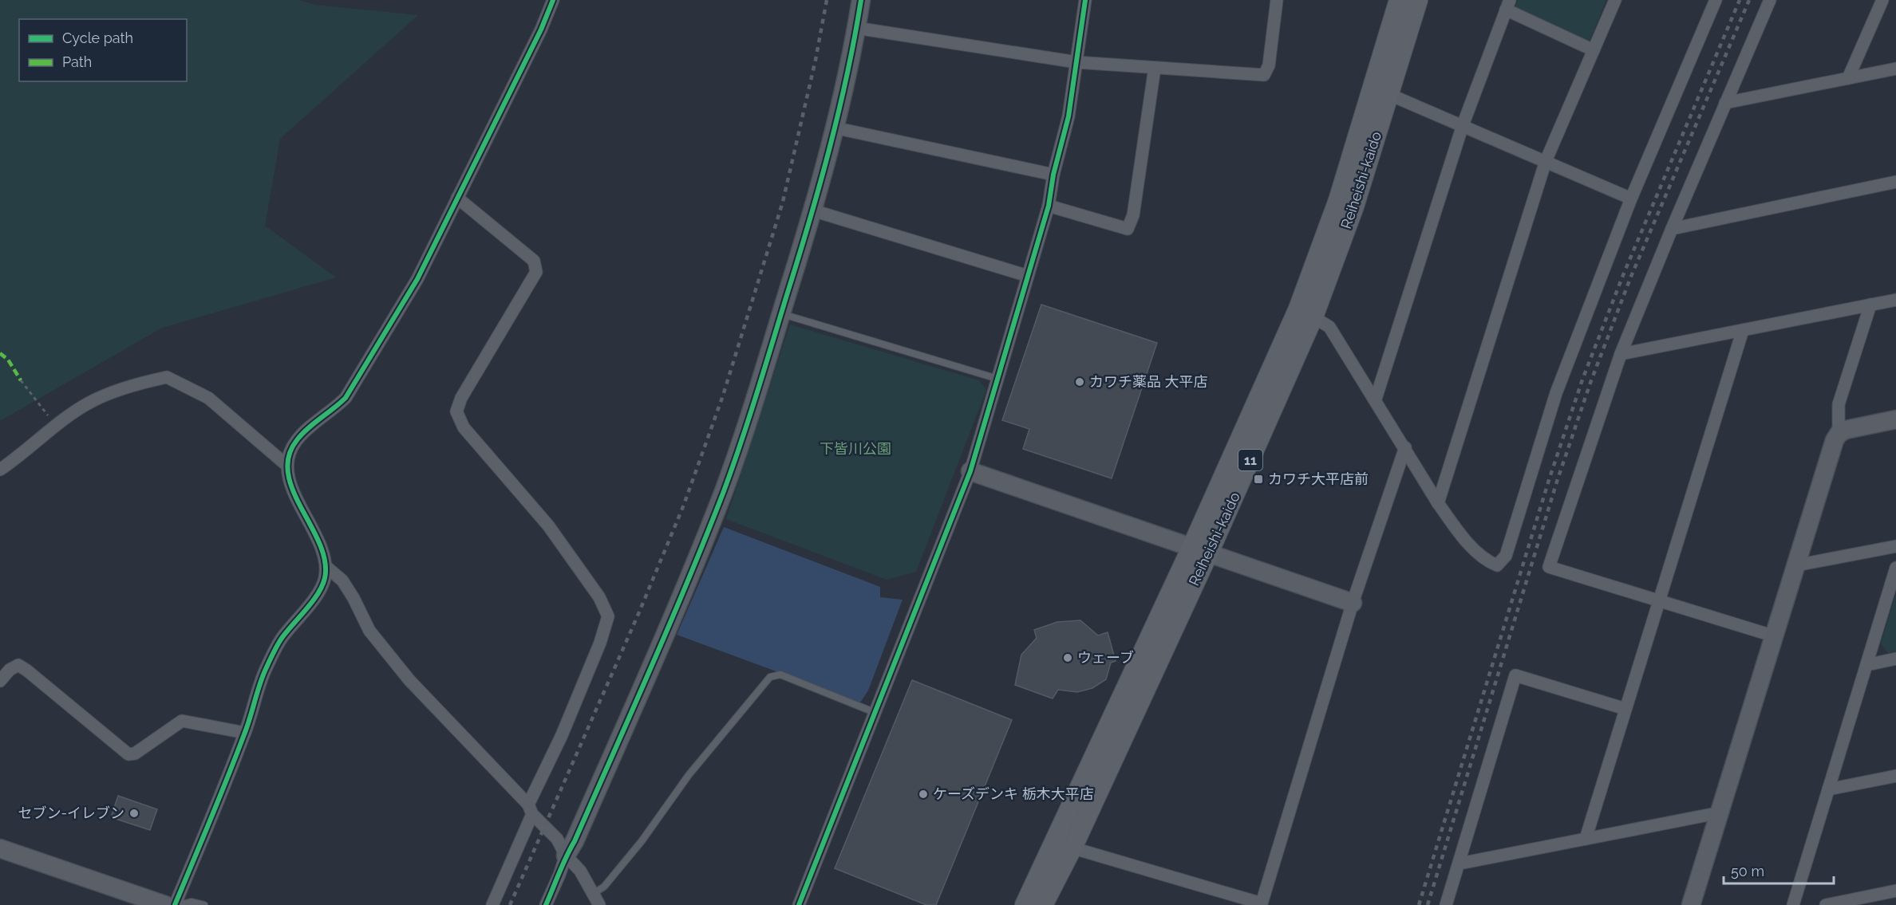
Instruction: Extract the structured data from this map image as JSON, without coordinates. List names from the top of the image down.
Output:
{
  "streets": {
    "main road": ["Reiheishi-kaido", "11"]
  },
  "parks": ["下皆川公園"],
  "places": {
    "other": [
      "カワチ薬品 大平店",
      "ウェーブ",
      "ケーズデンキ 栃木大平店",
      "セブン-イレブン"
    ],
    "transit": ["カワチ大平店前"]
  },
  "legend": ["Cycle path", "Path"],
  "scale_bar": "50 m"
}
